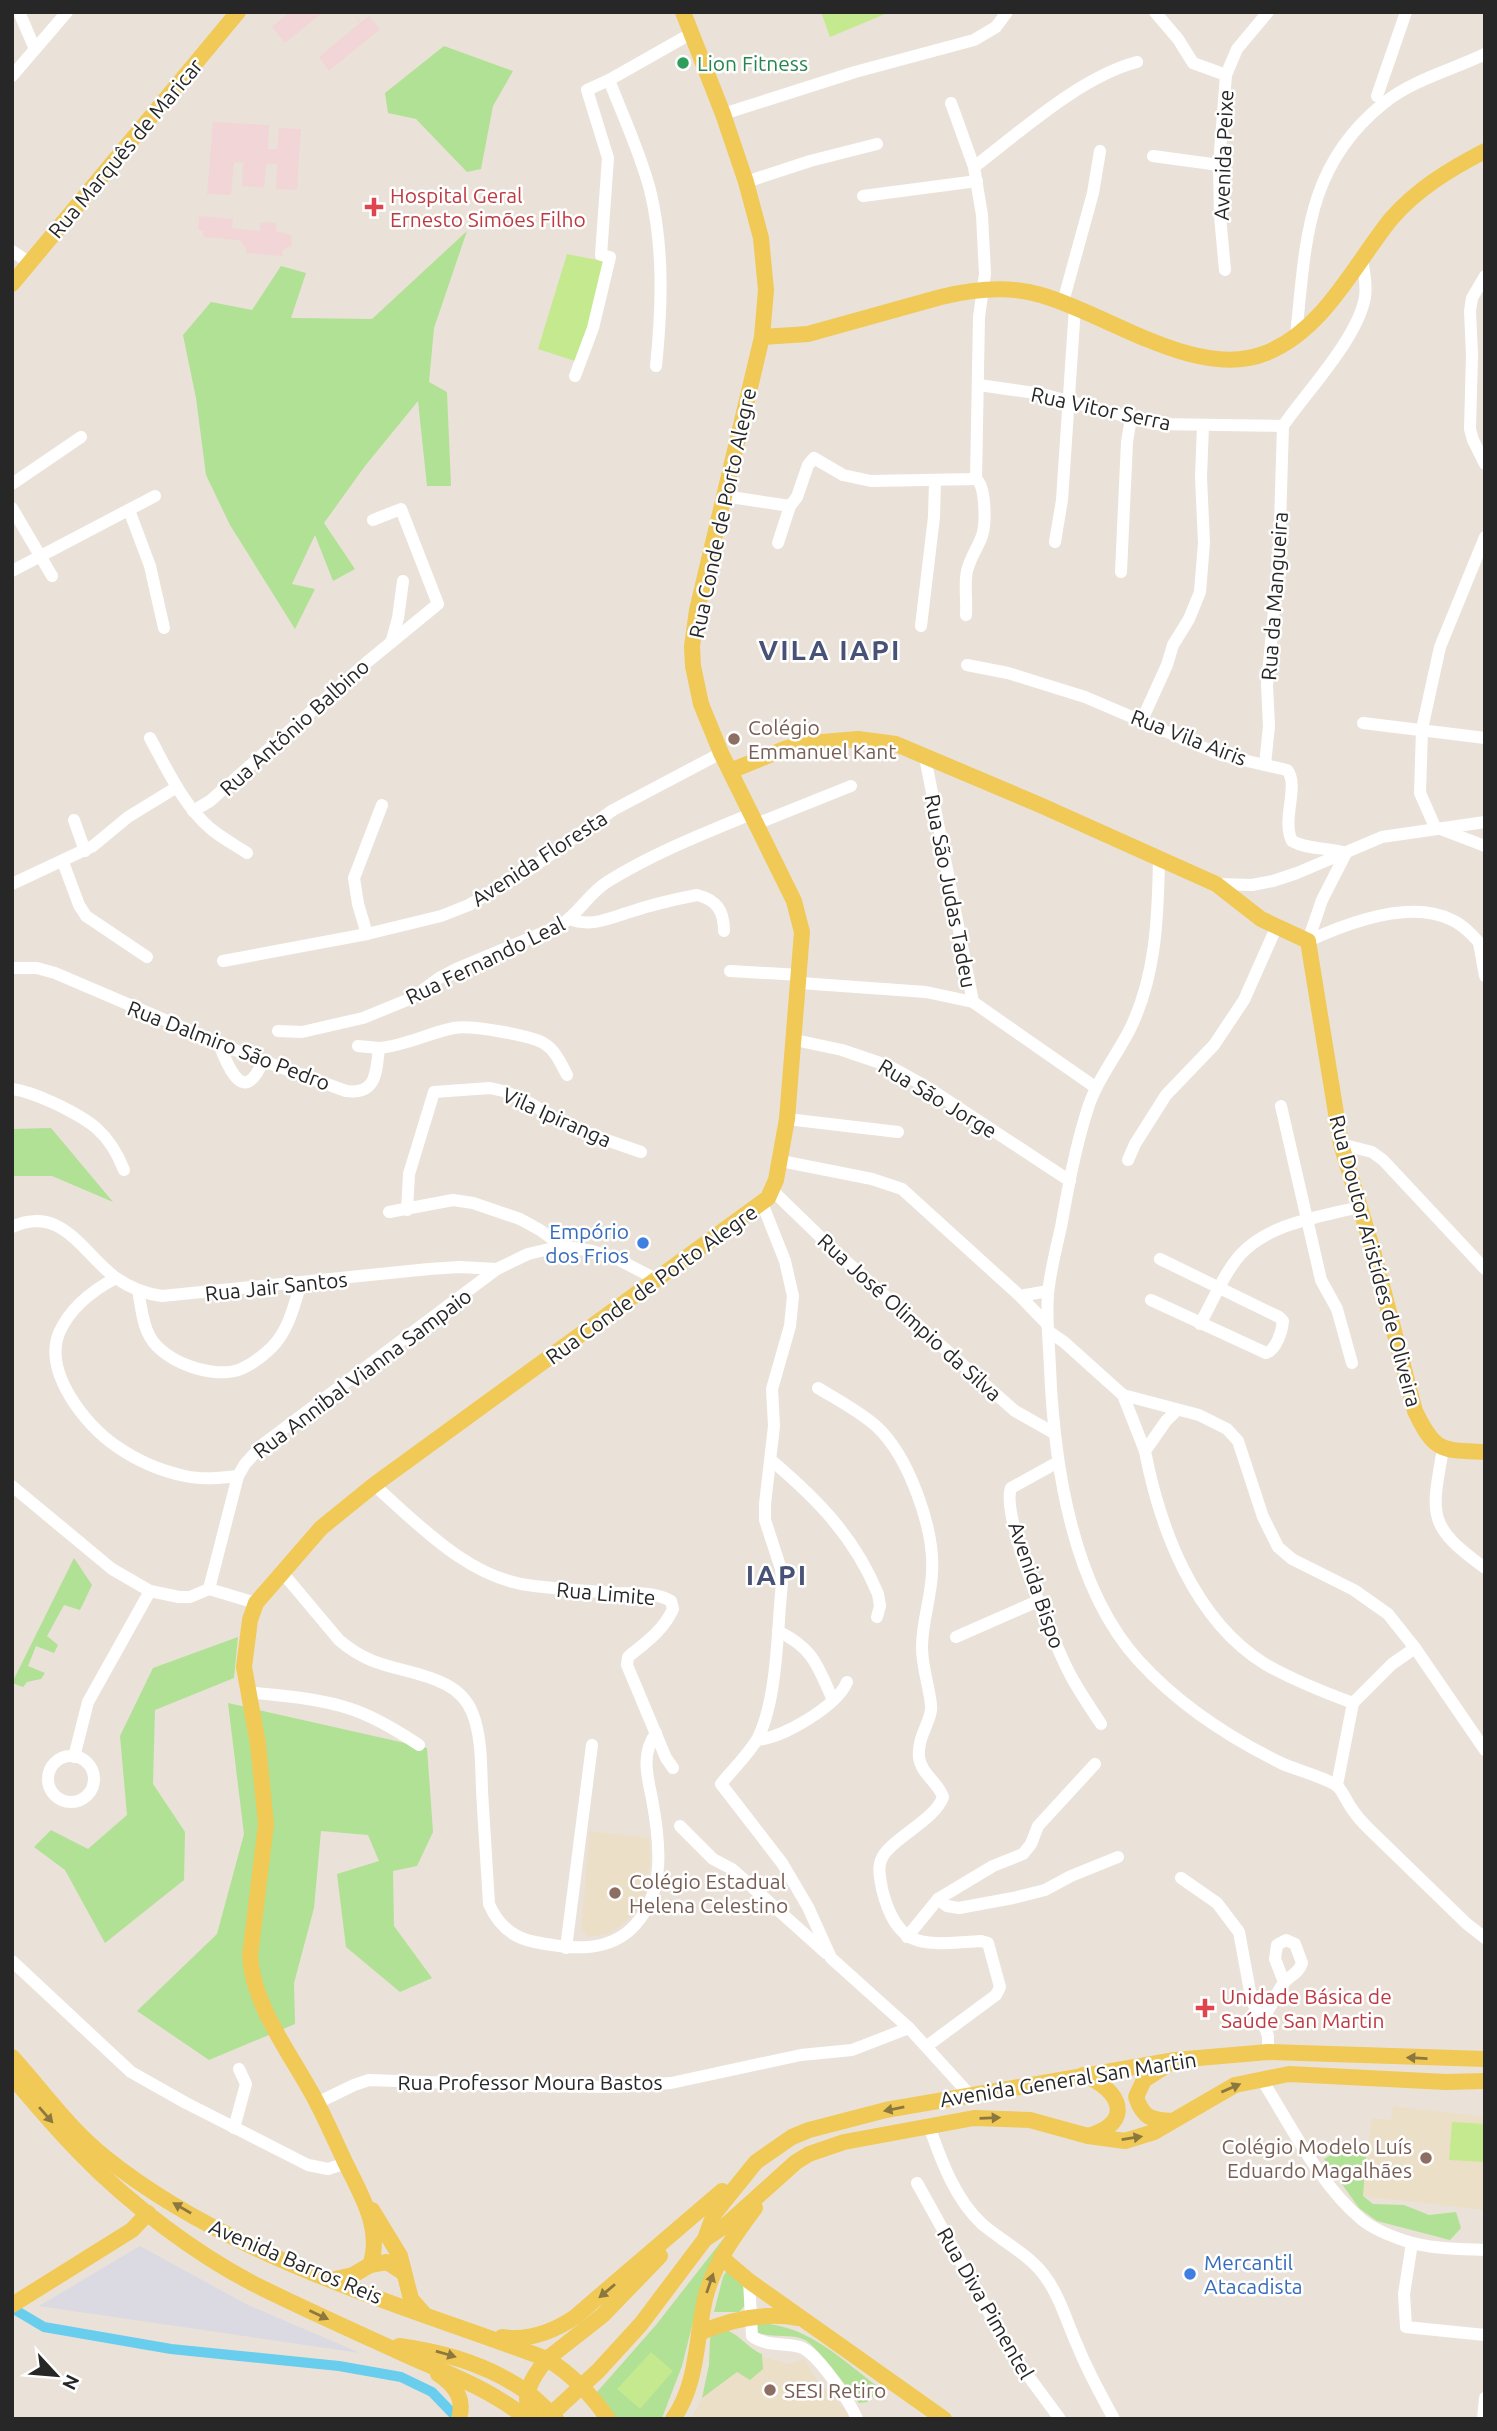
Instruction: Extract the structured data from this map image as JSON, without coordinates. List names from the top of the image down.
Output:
{
  "streets": {
    "main road": [
      "Rua Marquês de Maricar",
      "Rua Conde de Porto Alegre",
      "Rua Doutor Aristídes de Oliveira",
      "Avenida General San Martin",
      "Avenida Barros Reis"
    ],
    "street": [
      "Avenida Peixe",
      "Rua Vitor Serra",
      "Rua da Mangueira",
      "Rua Antônio Balbino",
      "Rua Vila Airis",
      "Avenida Floresta",
      "Rua São Judas Tadeu",
      "Rua Fernando Leal",
      "Rua Dalmiro São Pedro",
      "Rua São Jorge",
      "Vila Ipiranga",
      "Rua Jair Santos",
      "Rua José Olimpio da Silva",
      "Rua Annibal Vianna Sampaio",
      "Avenida Bispo",
      "Rua Limite",
      "Rua Professor Moura Bastos",
      "Rua Diva Pimentel"
    ]
  },
  "crossings": [
    ["Rua Vitor Serra", "Rua da Mangueira"],
    ["Rua Conde de Porto Alegre", "Avenida Floresta"],
    ["Rua Conde de Porto Alegre", "Rua Fernando Leal"],
    ["Rua Conde de Porto Alegre", "Rua São Jorge"],
    ["Rua Conde de Porto Alegre", "Rua José Olimpio da Silva"],
    ["Rua Conde de Porto Alegre", "Rua Limite"],
    ["Rua Conde de Porto Alegre", "Rua Professor Moura Bastos"],
    ["Rua Conde de Porto Alegre", "Avenida Barros Reis"],
    ["Rua da Mangueira", "Rua Vila Airis"],
    ["Rua Vila Airis", "Rua Doutor Aristídes de Oliveira"],
    ["Rua Jair Santos", "Rua Annibal Vianna Sampaio"],
    ["Avenida General San Martin", "Rua Diva Pimentel"]
  ],
  "districts": ["VILA IAPI", "IAPI"],
  "places": {
    "other": [
      "Lion Fitness",
      "Colégio Emmanuel Kant",
      "Empório dos Frios",
      "Colégio Estadual Helena Celestino",
      "Colégio Modelo Luís Eduardo Magalhães",
      "Mercantil Atacadista",
      "SESI Retiro"
    ],
    "health": ["Hospital Geral Ernesto Simões Filho", "Unidade Básica de Saúde San Martin"]
  },
  "north": "bottom right"
}
